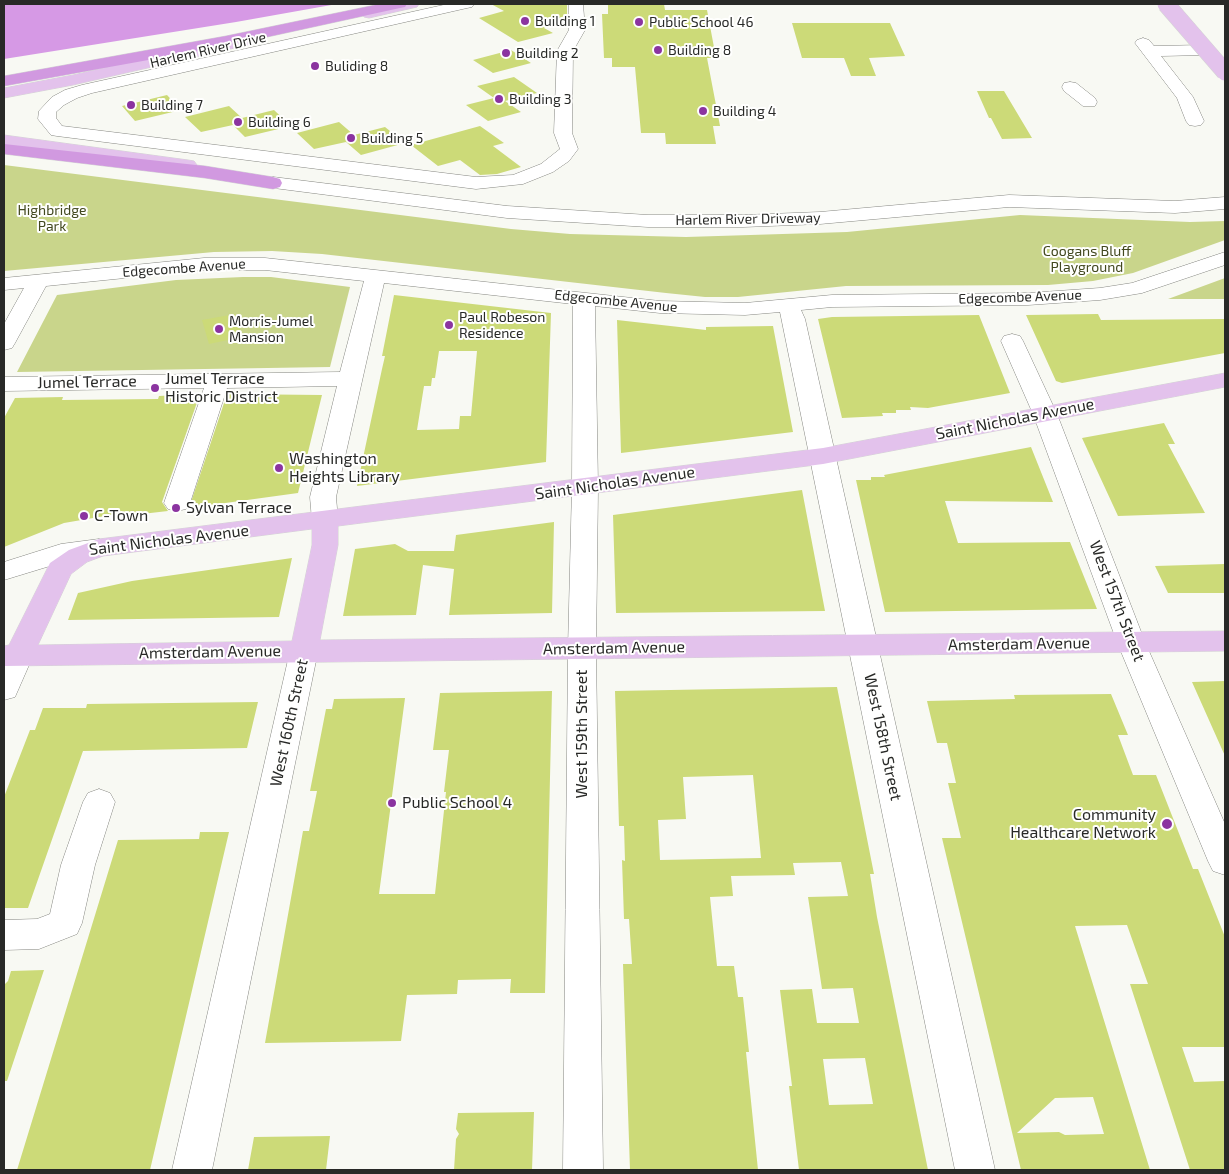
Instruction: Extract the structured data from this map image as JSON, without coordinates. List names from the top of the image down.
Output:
{
  "streets": {
    "highway": ["Harlem River Drive"],
    "main road": ["Saint Nicholas Avenue", "Amsterdam Avenue", "West 160th Street"],
    "street": [
      "Harlem River Driveway",
      "Edgecombe Avenue",
      "Jumel Terrace",
      "West 157th Street",
      "West 159th Street",
      "West 158th Street"
    ]
  },
  "crossings": [
    ["Edgecombe Avenue", "West 160th Street"],
    ["Edgecombe Avenue", "West 159th Street"],
    ["Edgecombe Avenue", "West 158th Street"],
    ["Jumel Terrace", "West 160th Street"],
    ["Saint Nicholas Avenue", "West 157th Street"],
    ["Saint Nicholas Avenue", "West 160th Street"],
    ["Saint Nicholas Avenue", "West 159th Street"],
    ["Saint Nicholas Avenue", "West 158th Street"],
    ["West 157th Street", "Amsterdam Avenue"],
    ["Amsterdam Avenue", "West 160th Street"],
    ["Amsterdam Avenue", "West 159th Street"],
    ["Amsterdam Avenue", "West 158th Street"]
  ],
  "parks": ["Highbridge Park", "Coogans Bluff Playground"],
  "places": [
    "Building 1",
    "Public School 46",
    "Building 8",
    "Building 2",
    "Buliding 8",
    "Building 3",
    "Building 7",
    "Building 4",
    "Building 6",
    "Building 5",
    "Paul Robeson Residence",
    "Morris-Jumel Mansion",
    "Jumel Terrace Historic District",
    "Washington Heights Library",
    "Sylvan Terrace",
    "C-Town",
    "Public School 4",
    "Community Healthcare Network"
  ]
}
